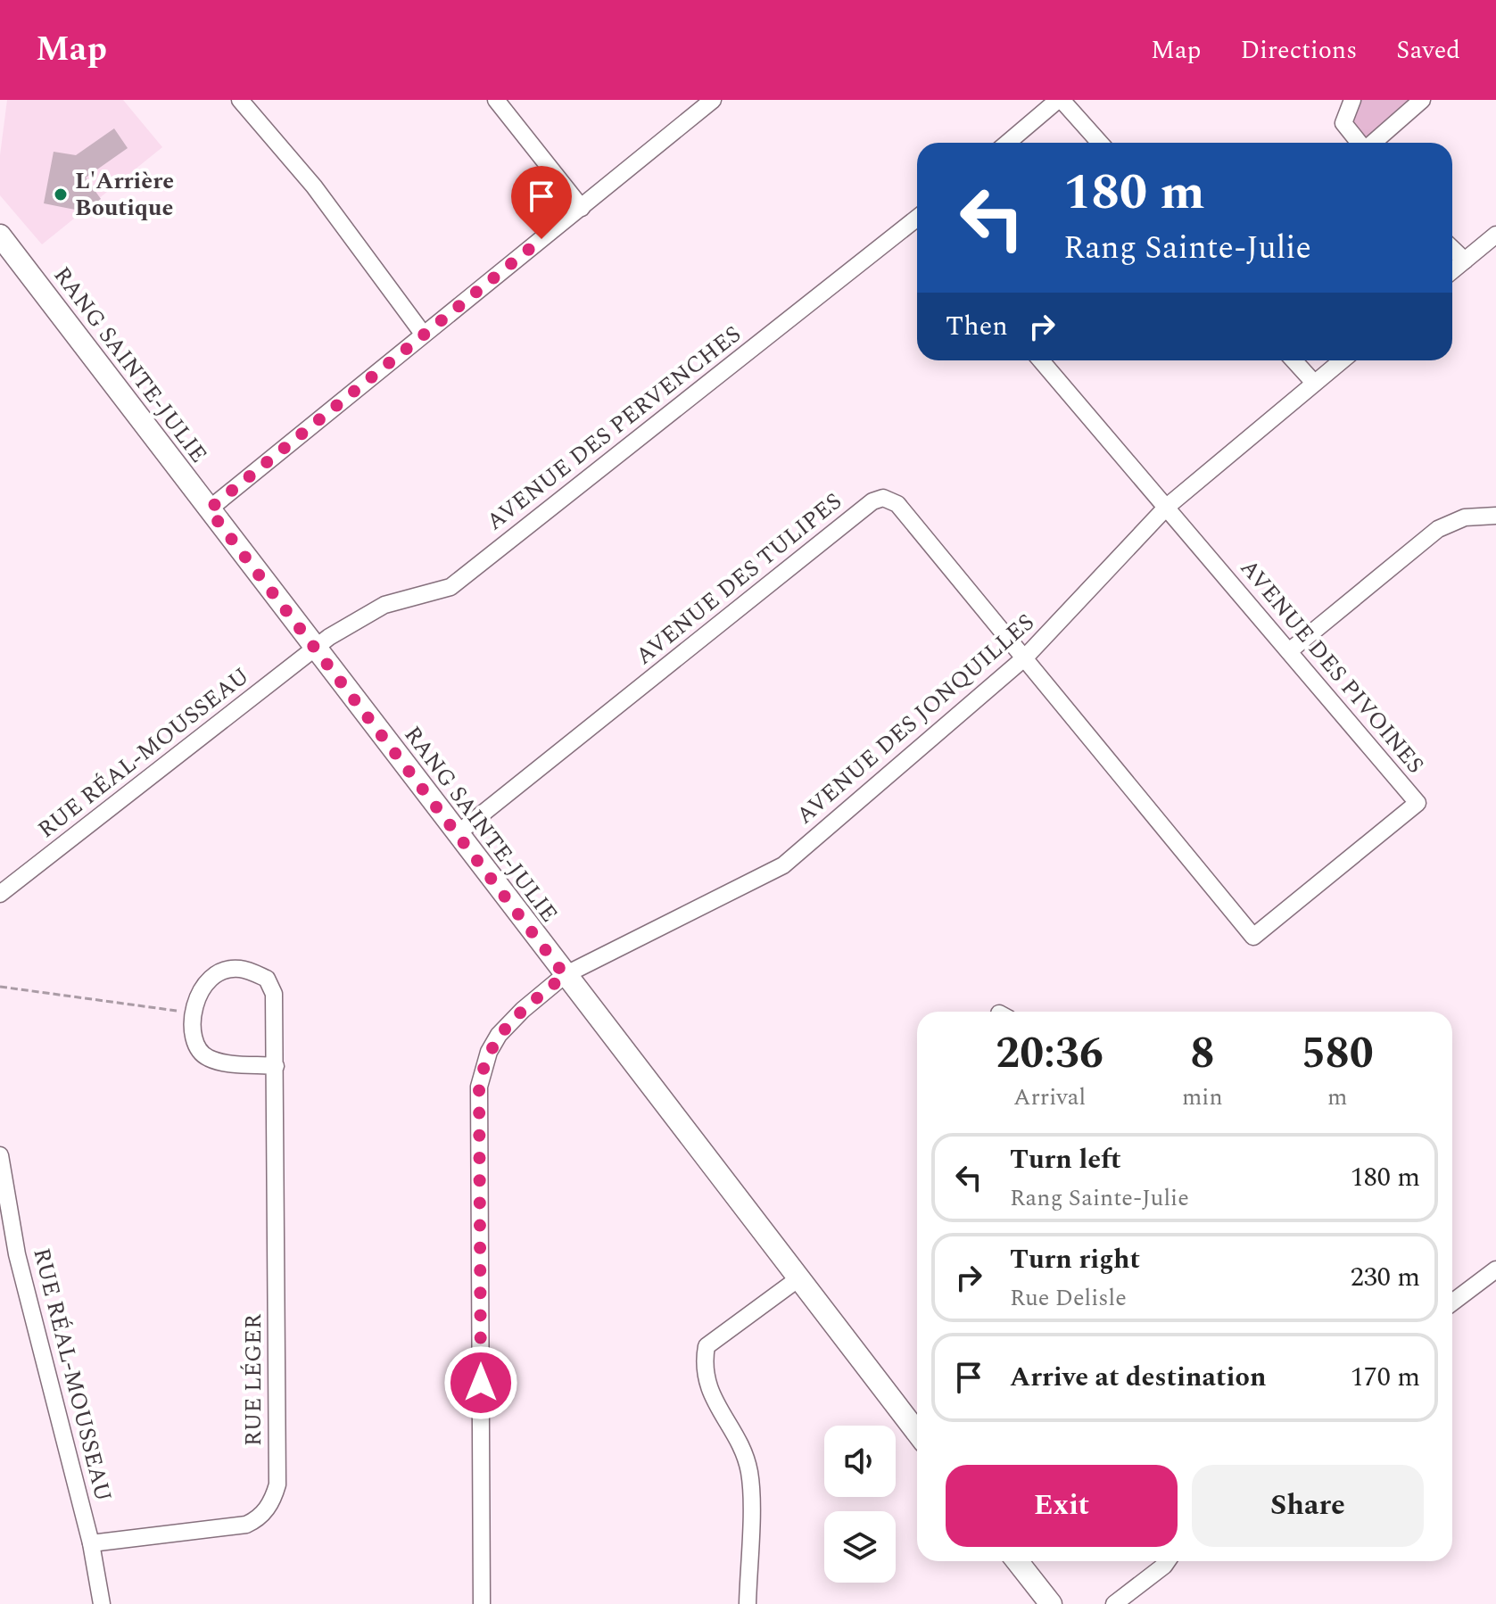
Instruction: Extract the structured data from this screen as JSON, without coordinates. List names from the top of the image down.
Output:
{
  "streets": {
    "street": [
      "RANG SAINTE-JULIE",
      "AVENUE DES PERVENCHES",
      "AVENUE DES TULIPES",
      "AVENUE DES PIVOINES",
      "AVENUE DES JONQUILLES",
      "RUE RÉAL-MOUSSEAU",
      "RUE LÉGER"
    ]
  },
  "crossings": [
    ["RANG SAINTE-JULIE", "AVENUE DES PERVENCHES"],
    ["RANG SAINTE-JULIE", "AVENUE DES TULIPES"],
    ["RANG SAINTE-JULIE", "AVENUE DES JONQUILLES"],
    ["RANG SAINTE-JULIE", "RUE RÉAL-MOUSSEAU"],
    ["AVENUE DES PERVENCHES", "RUE RÉAL-MOUSSEAU"],
    ["AVENUE DES TULIPES", "AVENUE DES PIVOINES"],
    ["AVENUE DES TULIPES", "AVENUE DES JONQUILLES"],
    ["AVENUE DES PIVOINES", "AVENUE DES JONQUILLES"],
    ["RUE RÉAL-MOUSSEAU", "RUE LÉGER"]
  ],
  "places": ["L'Arrière Boutique"],
  "page": {
    "header": "Map",
    "nav": ["Map", "Directions", "Saved"],
    "turn": ["180 m", "Rang Sainte-Julie"],
    "then": "Then",
    "eta": [
      "20:36",
      "Arrival",
      "8",
      "min",
      "580",
      "m"
    ],
    "list": [
      {
        "name": "Turn left",
        "note": "Rang Sainte-Julie",
        "value": "180 m"
      },
      {
        "name": "Turn right",
        "note": "Rue Delisle",
        "value": "230 m"
      },
      {
        "name": "Arrive at destination",
        "value": "170 m"
      }
    ],
    "buttons": ["Exit", "Share"]
  }
}
